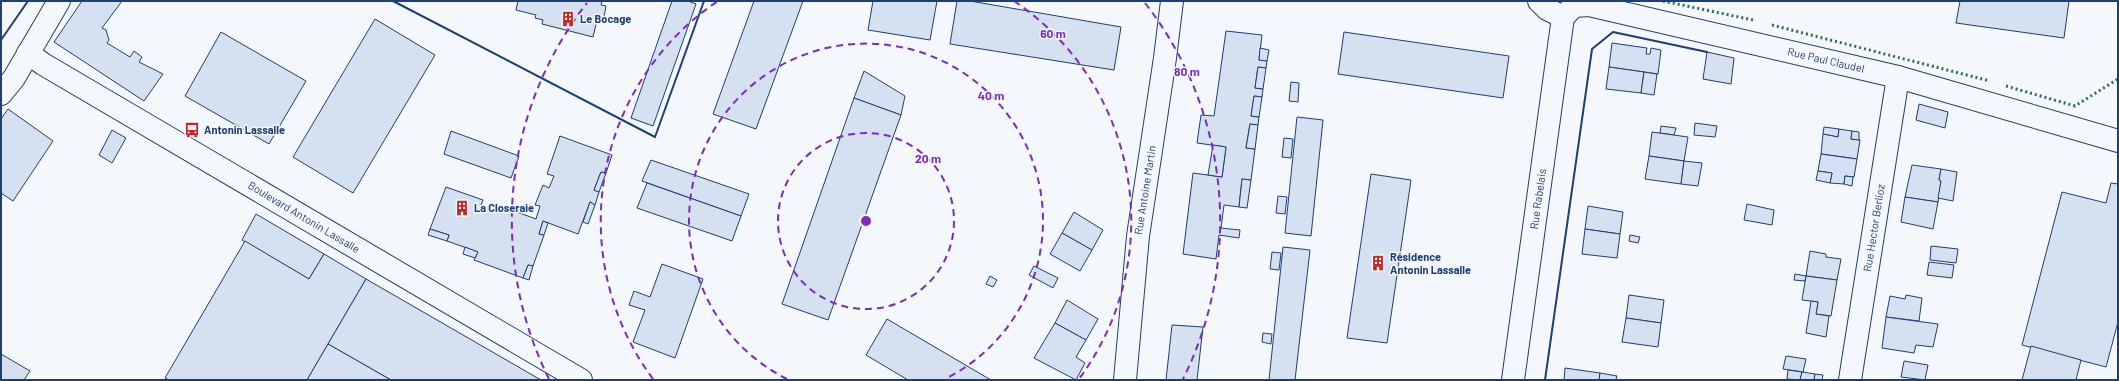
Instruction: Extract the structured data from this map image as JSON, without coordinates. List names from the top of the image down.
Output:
{
  "streets": {
    "street": [
      "Rue Paul Claudel",
      "Rue Antoine Martin",
      "Rue Rabelais",
      "Boulevard Antonin Lassalle",
      "Rue Hector Berlioz"
    ]
  },
  "crossings": [
    ["Rue Paul Claudel", "Rue Rabelais"],
    ["Rue Paul Claudel", "Rue Hector Berlioz"]
  ],
  "places": {
    "building": ["Le Bocage", "La Closeraie", "Résidence Antonin Lassalle"],
    "bus stop": ["Antonin Lassalle"]
  },
  "rings": [
    "60 m",
    "80 m",
    "40 m",
    "20 m"
  ]
}
